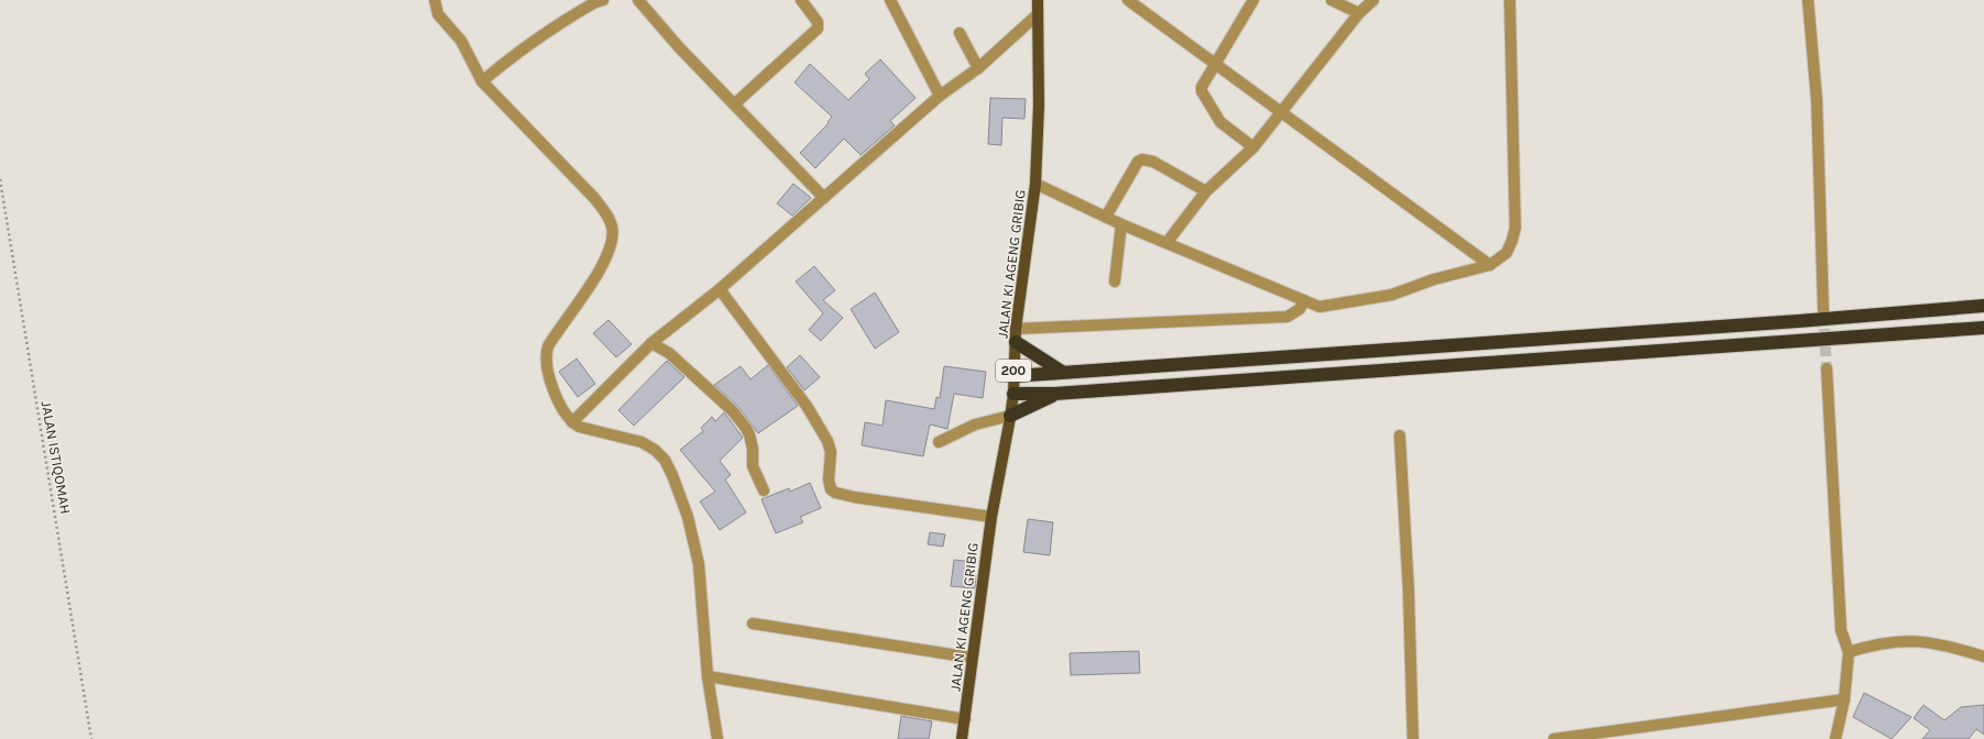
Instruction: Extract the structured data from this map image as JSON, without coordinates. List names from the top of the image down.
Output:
{
  "streets": {
    "main road": ["JALAN KI AGENG GRIBIG", "200"],
    "path": ["JALAN ISTIQOMAH"]
  }
}
